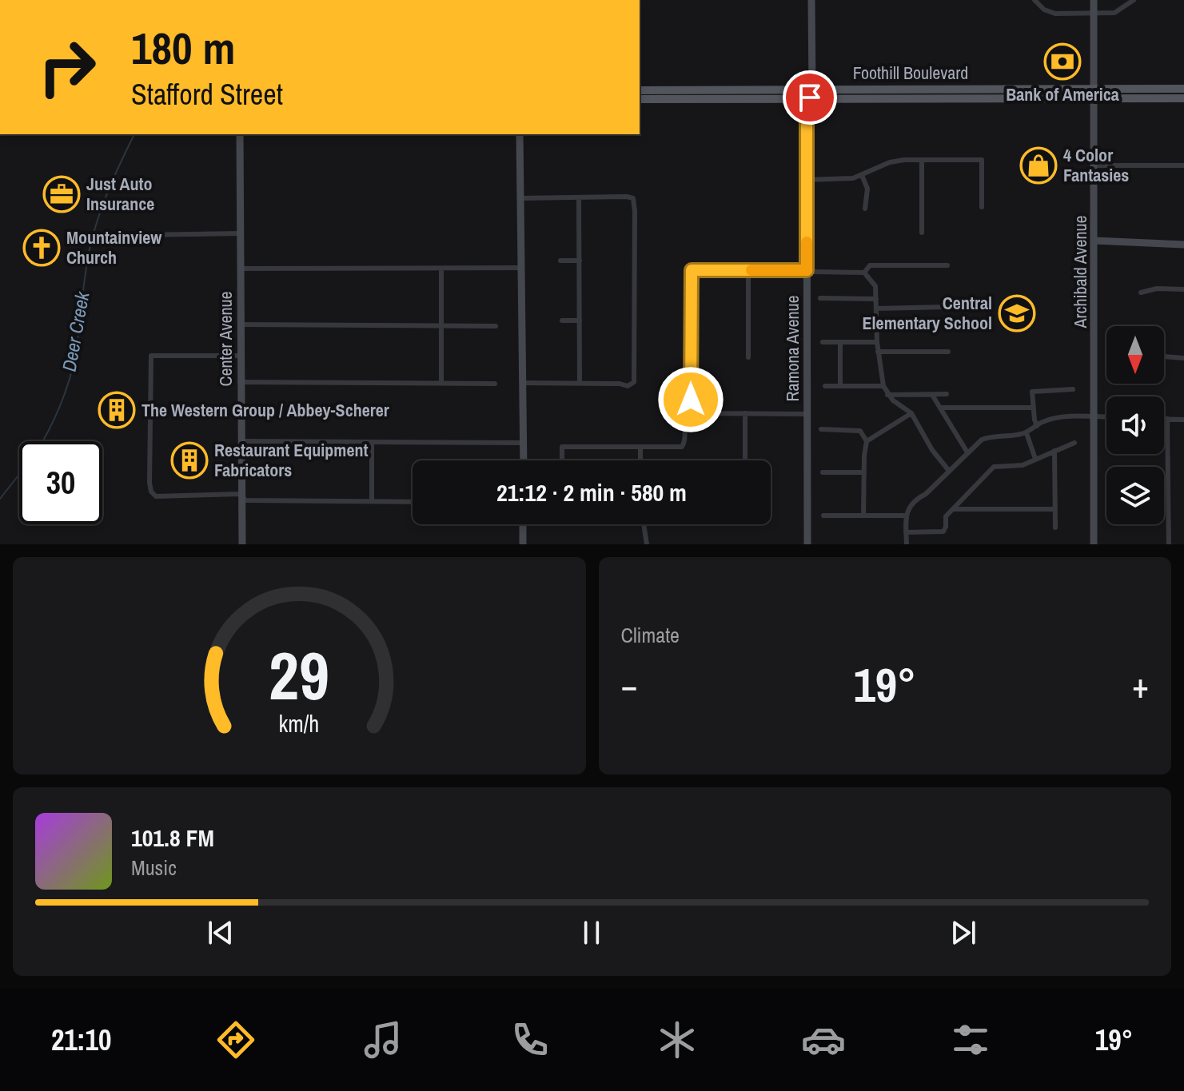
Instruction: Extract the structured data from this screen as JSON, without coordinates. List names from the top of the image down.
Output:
{
  "streets": {
    "main road": ["Foothill Boulevard"],
    "street": ["Archibald Avenue", "Center Avenue", "Ramona Avenue"]
  },
  "crossings": [
    ["Foothill Boulevard", "Archibald Avenue"],
    ["Foothill Boulevard", "Ramona Avenue"]
  ],
  "water": ["Deer Creek"],
  "places": {
    "bank": ["Bank of America"],
    "shop": ["4 Color Fantasies"],
    "office": ["Just Auto Insurance"],
    "church": ["Mountainview Church"],
    "school or university": ["Central Elementary School"],
    "building": ["The Western Group / Abbey-Scherer", "Restaurant Equipment Fabricators"]
  },
  "north": "bottom",
  "page": {
    "turn": ["180 m", "Stafford Street"],
    "limit": "30",
    "trip": "21:12 · 2 min · 580 m",
    "tile": "Climate",
    "heat": ["−", "19°", "+"],
    "song": ["101.8 FM", "Music"],
    "tabs": ["21:10", "19°"],
    "gauge": ["29", "km/h"]
  }
}
